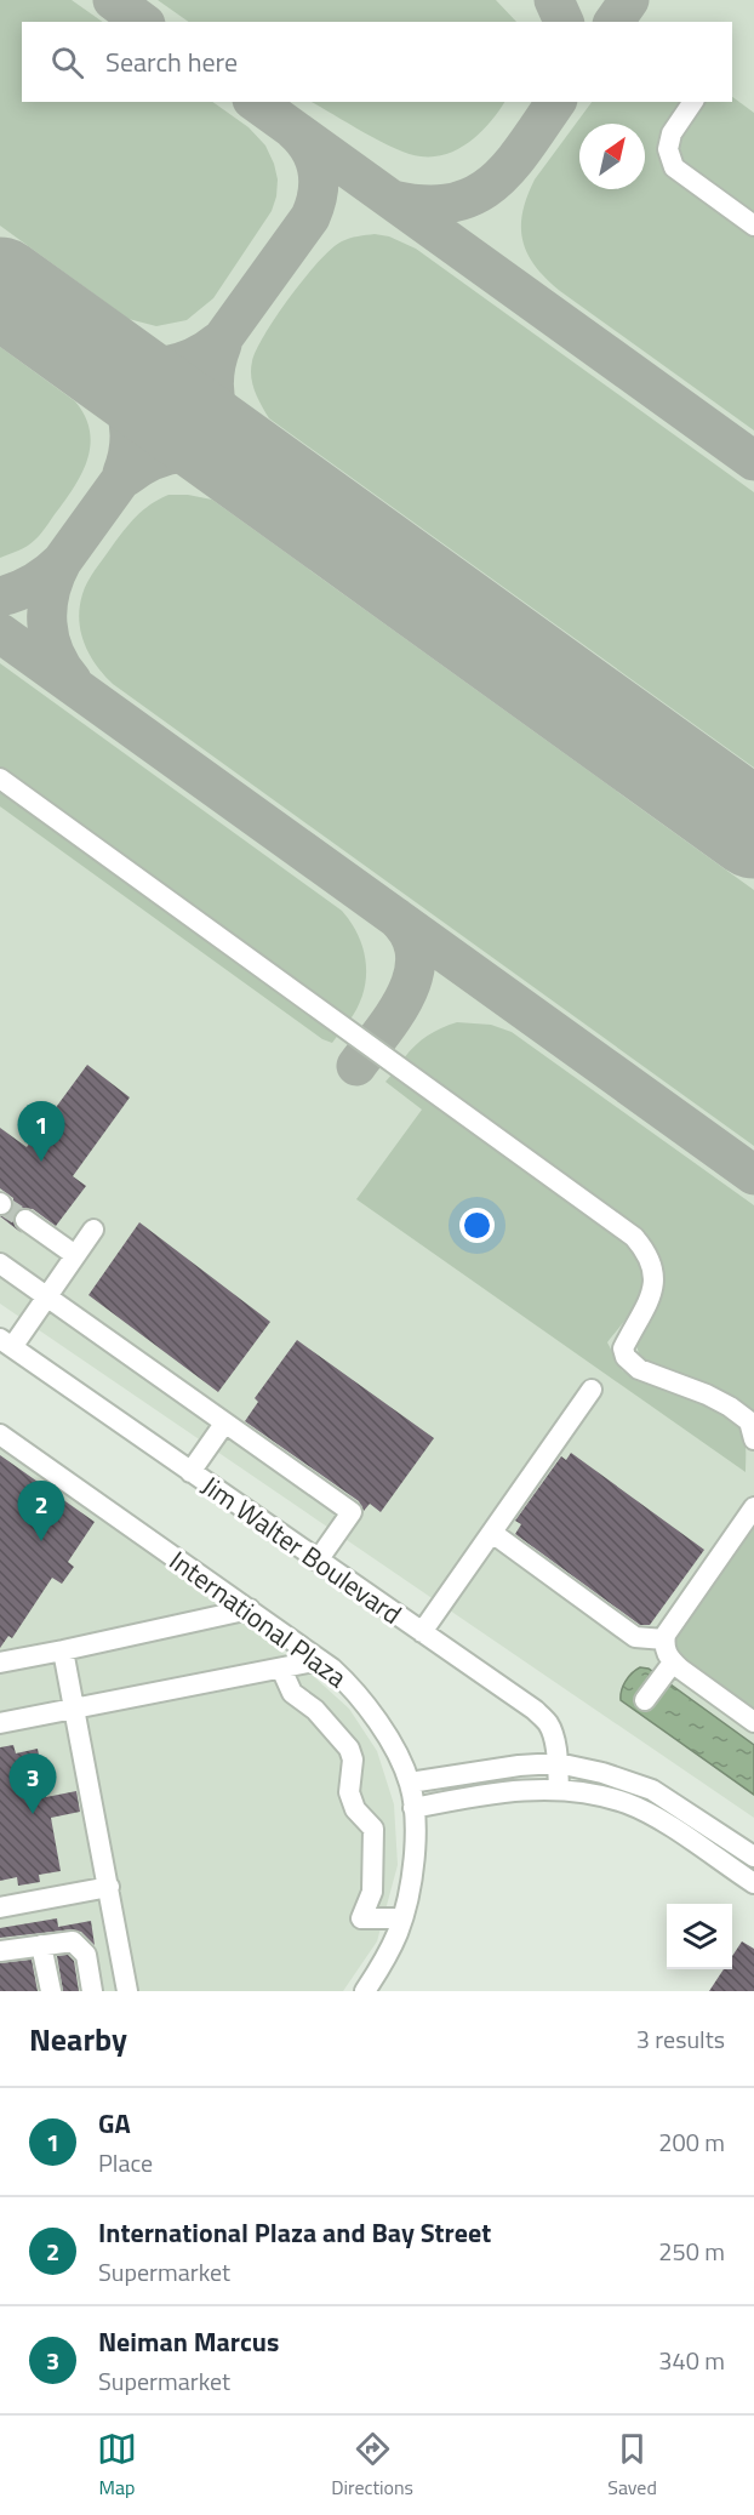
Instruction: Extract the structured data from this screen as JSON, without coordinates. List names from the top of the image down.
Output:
{
  "streets": {
    "street": ["Jim Walter Boulevard", "International Plaza"]
  },
  "north": "top right",
  "page": {
    "search": "Search here",
    "pins": ["1", "2", "3"],
    "heading": ["Nearby", "3 results"],
    "list": [
      {
        "mark": "1",
        "name": "GA",
        "note": "Place",
        "value": "200 m"
      },
      {
        "mark": "2",
        "name": "International Plaza and Bay Street",
        "note": "Supermarket",
        "value": "250 m"
      },
      {
        "mark": "3",
        "name": "Neiman Marcus",
        "note": "Supermarket",
        "value": "340 m"
      }
    ],
    "nav": ["Map", "Directions", "Saved"]
  }
}
